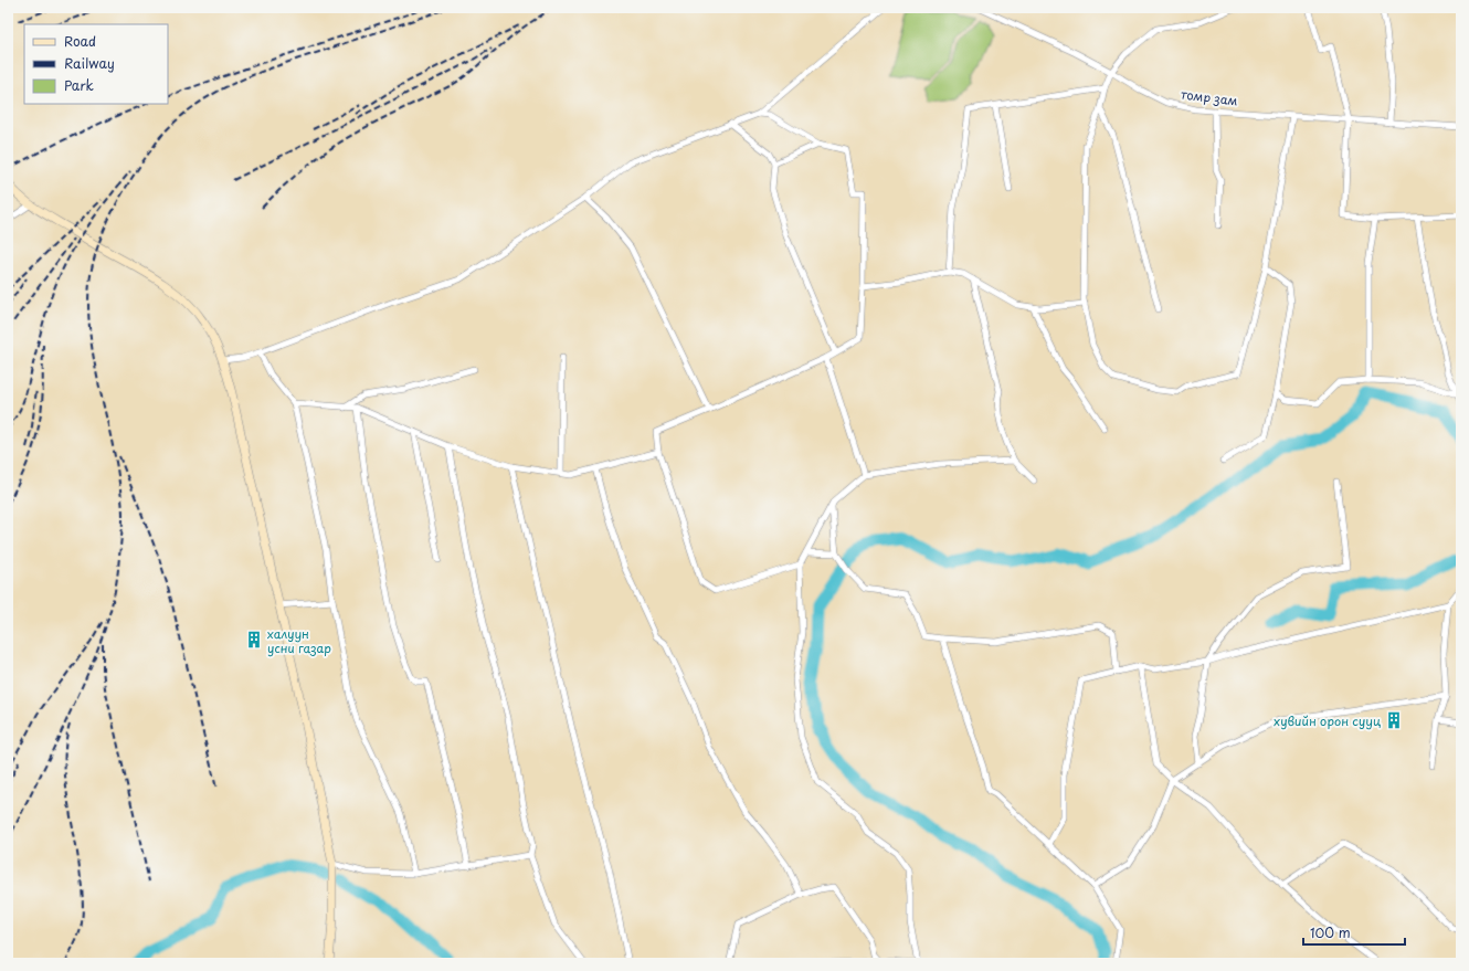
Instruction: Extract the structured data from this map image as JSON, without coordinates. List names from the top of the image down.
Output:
{
  "streets": {
    "street": ["томр зам"]
  },
  "places": {
    "building": ["халуун усни газар", "хувийн орон сууц"]
  },
  "legend": ["Road", "Railway", "Park"],
  "scale_bar": "100 m"
}
